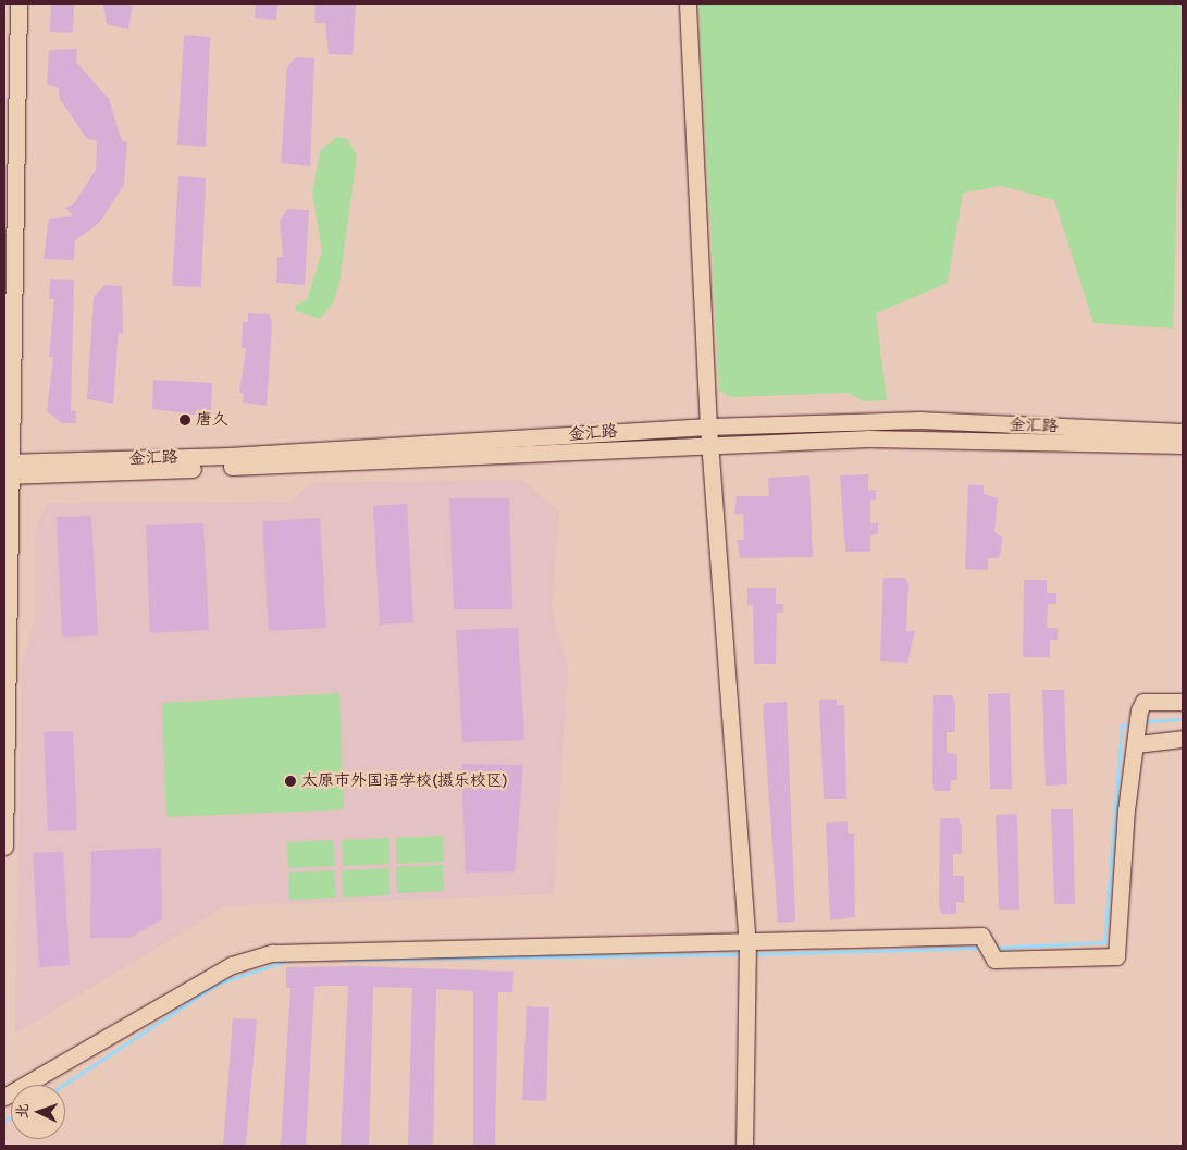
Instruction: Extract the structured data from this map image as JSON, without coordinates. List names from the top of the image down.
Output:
{
  "streets": {
    "street": ["金汇路"]
  },
  "places": ["唐久", "太原市外国语学校(摄乐校区)"],
  "north": "left"
}
